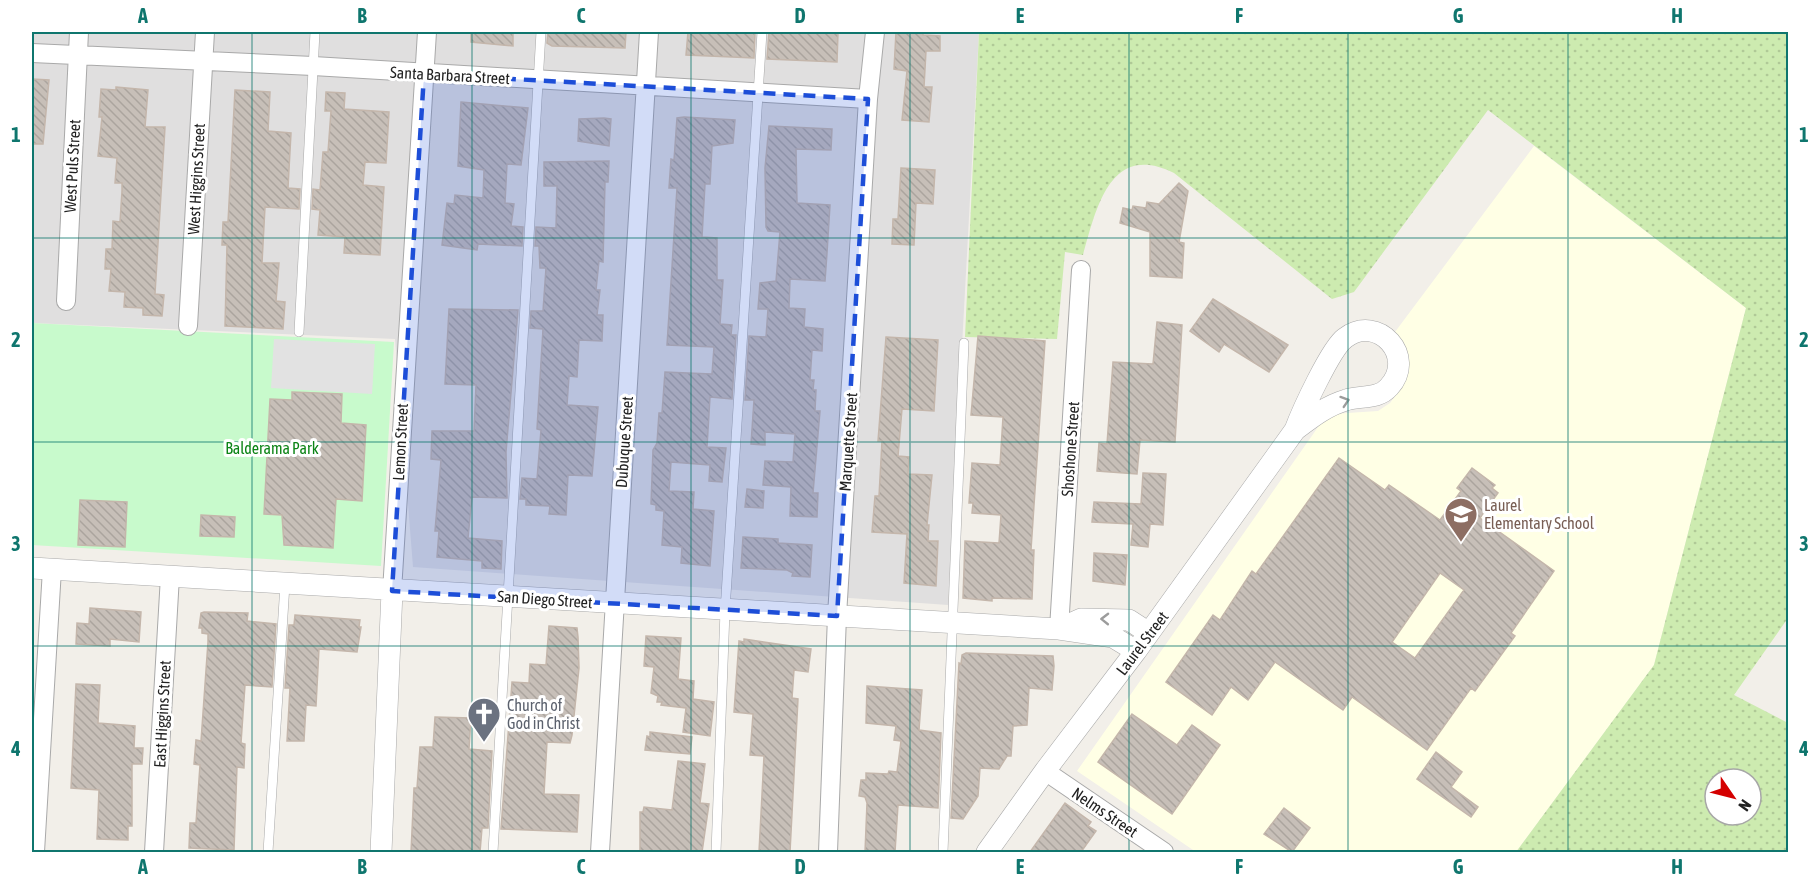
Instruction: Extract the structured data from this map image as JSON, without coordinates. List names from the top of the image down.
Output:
{
  "streets": {
    "street": [
      "Santa Barbara Street",
      "West Puls Street",
      "West Higgins Street",
      "Lemon Street",
      "Dubuque Street",
      "Marquette Street",
      "Shoshone Street",
      "San Diego Street",
      "Laurel Street",
      "East Higgins Street",
      "Nelms Street"
    ]
  },
  "crossings": [
    ["Santa Barbara Street", "West Puls Street"],
    ["Santa Barbara Street", "West Higgins Street"],
    ["Santa Barbara Street", "Lemon Street"],
    ["Santa Barbara Street", "Dubuque Street"],
    ["Santa Barbara Street", "Marquette Street"],
    ["Lemon Street", "San Diego Street"],
    ["Dubuque Street", "San Diego Street"],
    ["Marquette Street", "San Diego Street"],
    ["Shoshone Street", "San Diego Street"],
    ["San Diego Street", "Laurel Street"],
    ["San Diego Street", "East Higgins Street"],
    ["Laurel Street", "Nelms Street"]
  ],
  "parks": ["Balderama Park"],
  "places": {
    "school or university": ["Laurel Elementary School"],
    "church": ["Church of God in Christ"]
  },
  "north": "bottom right",
  "grid": {
    "columns": [
      "A",
      "B",
      "C",
      "D",
      "E",
      "F",
      "G",
      "H"
    ],
    "rows": [
      "1",
      "2",
      "3",
      "4"
    ]
  }
}
